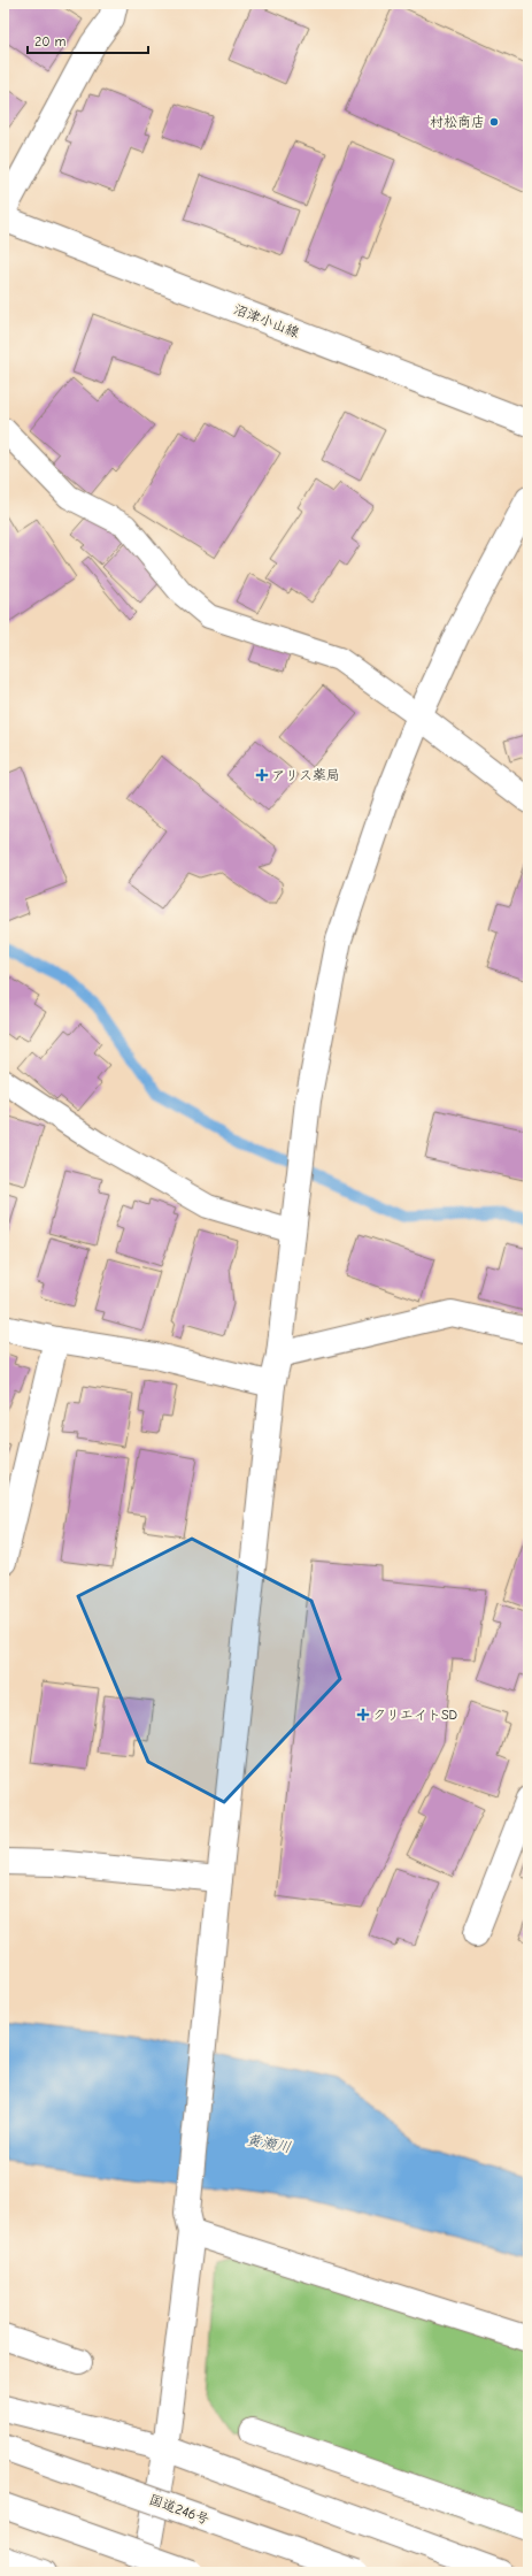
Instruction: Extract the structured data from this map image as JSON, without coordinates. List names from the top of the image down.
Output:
{
  "streets": {
    "main road": ["沼津小山線", "国道246号"]
  },
  "water": ["黄瀬川"],
  "places": {
    "other": ["村松商店"],
    "health": ["アリス薬局", "クリエイトSD"]
  },
  "scale_bar": "20 m"
}
